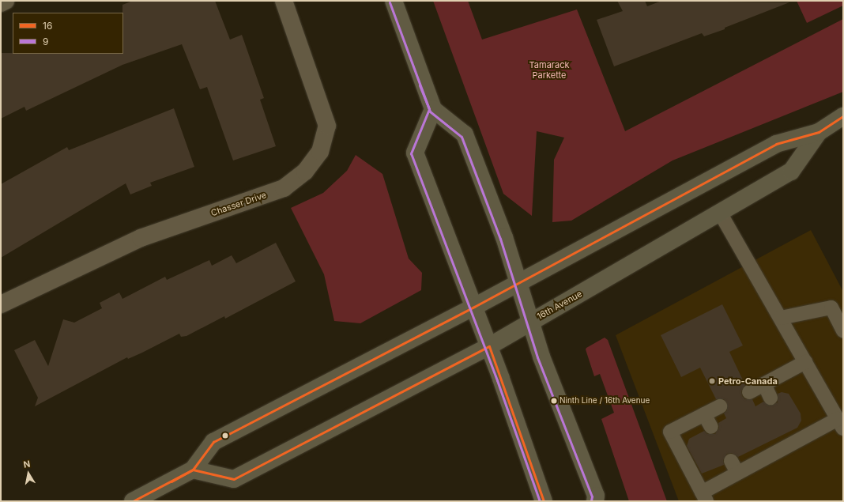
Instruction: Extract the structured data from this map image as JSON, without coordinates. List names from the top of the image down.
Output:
{
  "streets": {
    "main road": ["16th Avenue"],
    "street": ["Chasser Drive"]
  },
  "parks": ["Tamarack Parkette"],
  "places": ["Petro-Canada", "Ninth Line / 16th Avenue"],
  "lines": ["transit line 9", "transit line 16"],
  "legend": ["16", "9"],
  "north": "top"
}
